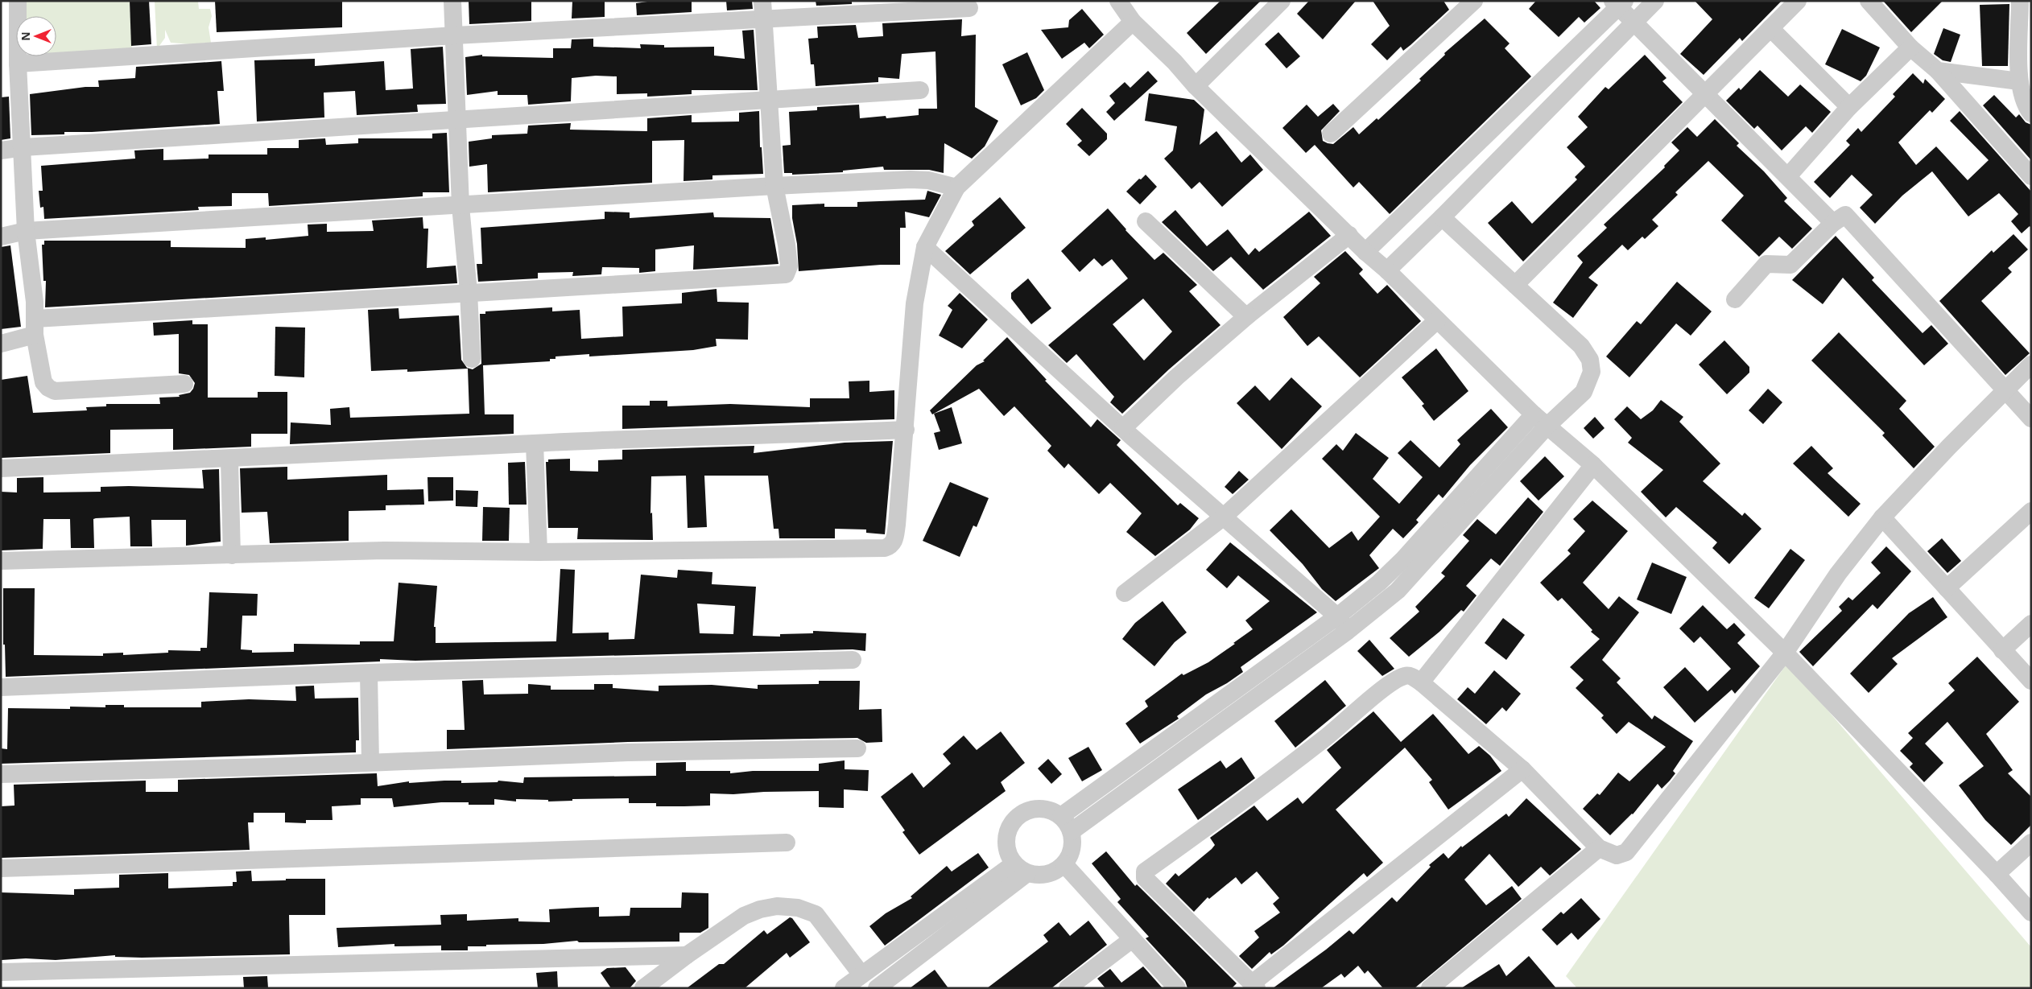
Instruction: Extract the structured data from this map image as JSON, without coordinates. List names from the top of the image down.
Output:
{
  "north": "left"
}
